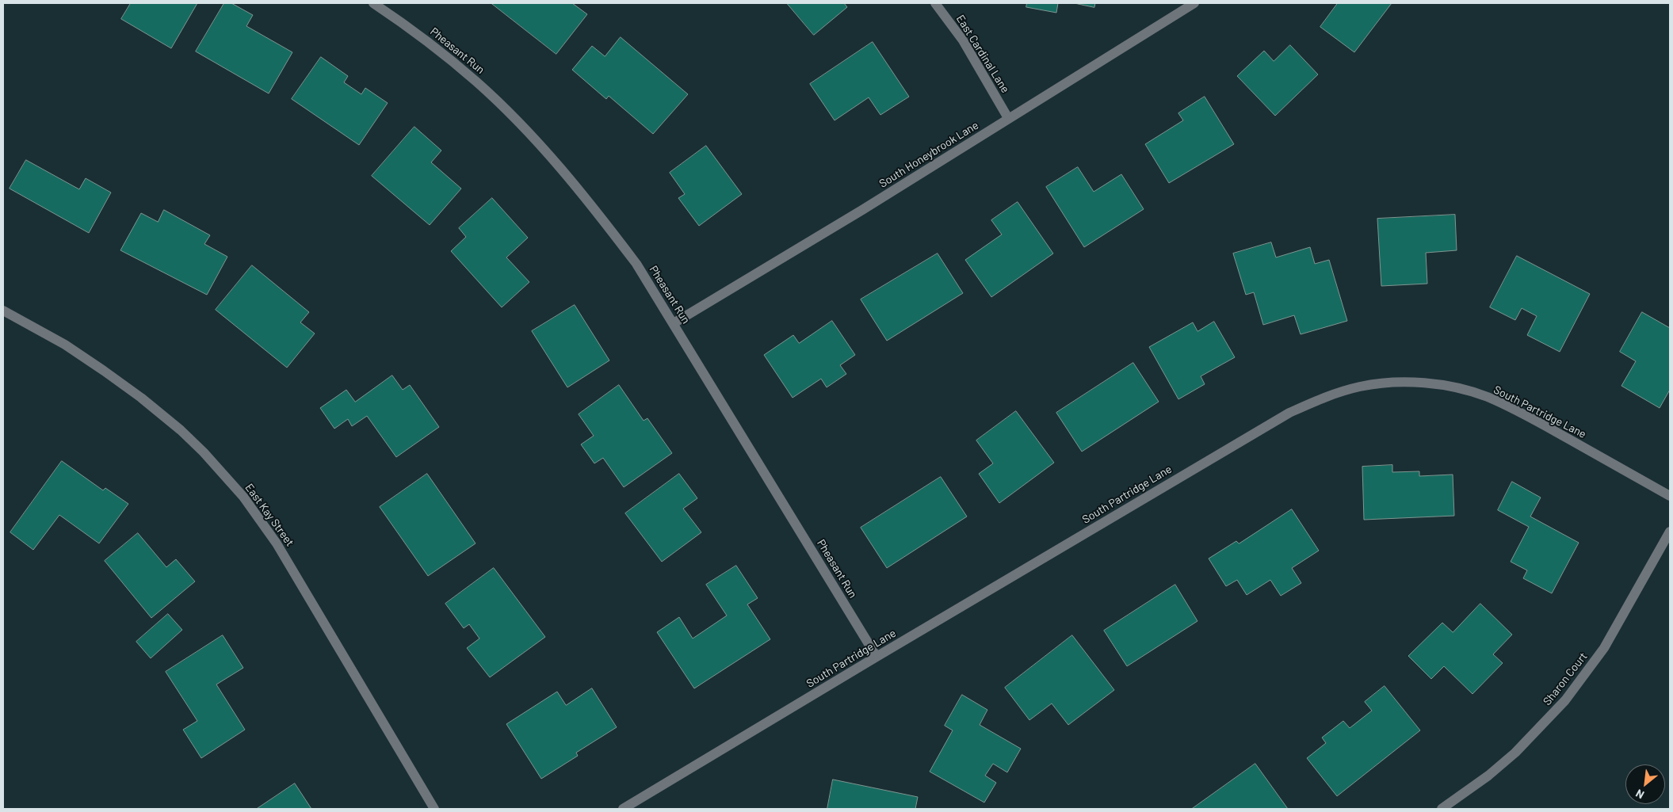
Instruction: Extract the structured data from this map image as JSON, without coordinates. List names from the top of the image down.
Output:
{
  "streets": {
    "street": [
      "Pheasant Run",
      "East Cardinal Lane",
      "South Honeybrook Lane",
      "South Partridge Lane",
      "East Kay Street",
      "Sharon Court"
    ]
  },
  "crossings": [
    ["Pheasant Run", "South Honeybrook Lane"],
    ["Pheasant Run", "South Partridge Lane"],
    ["East Cardinal Lane", "South Honeybrook Lane"]
  ],
  "north": "bottom left"
}
